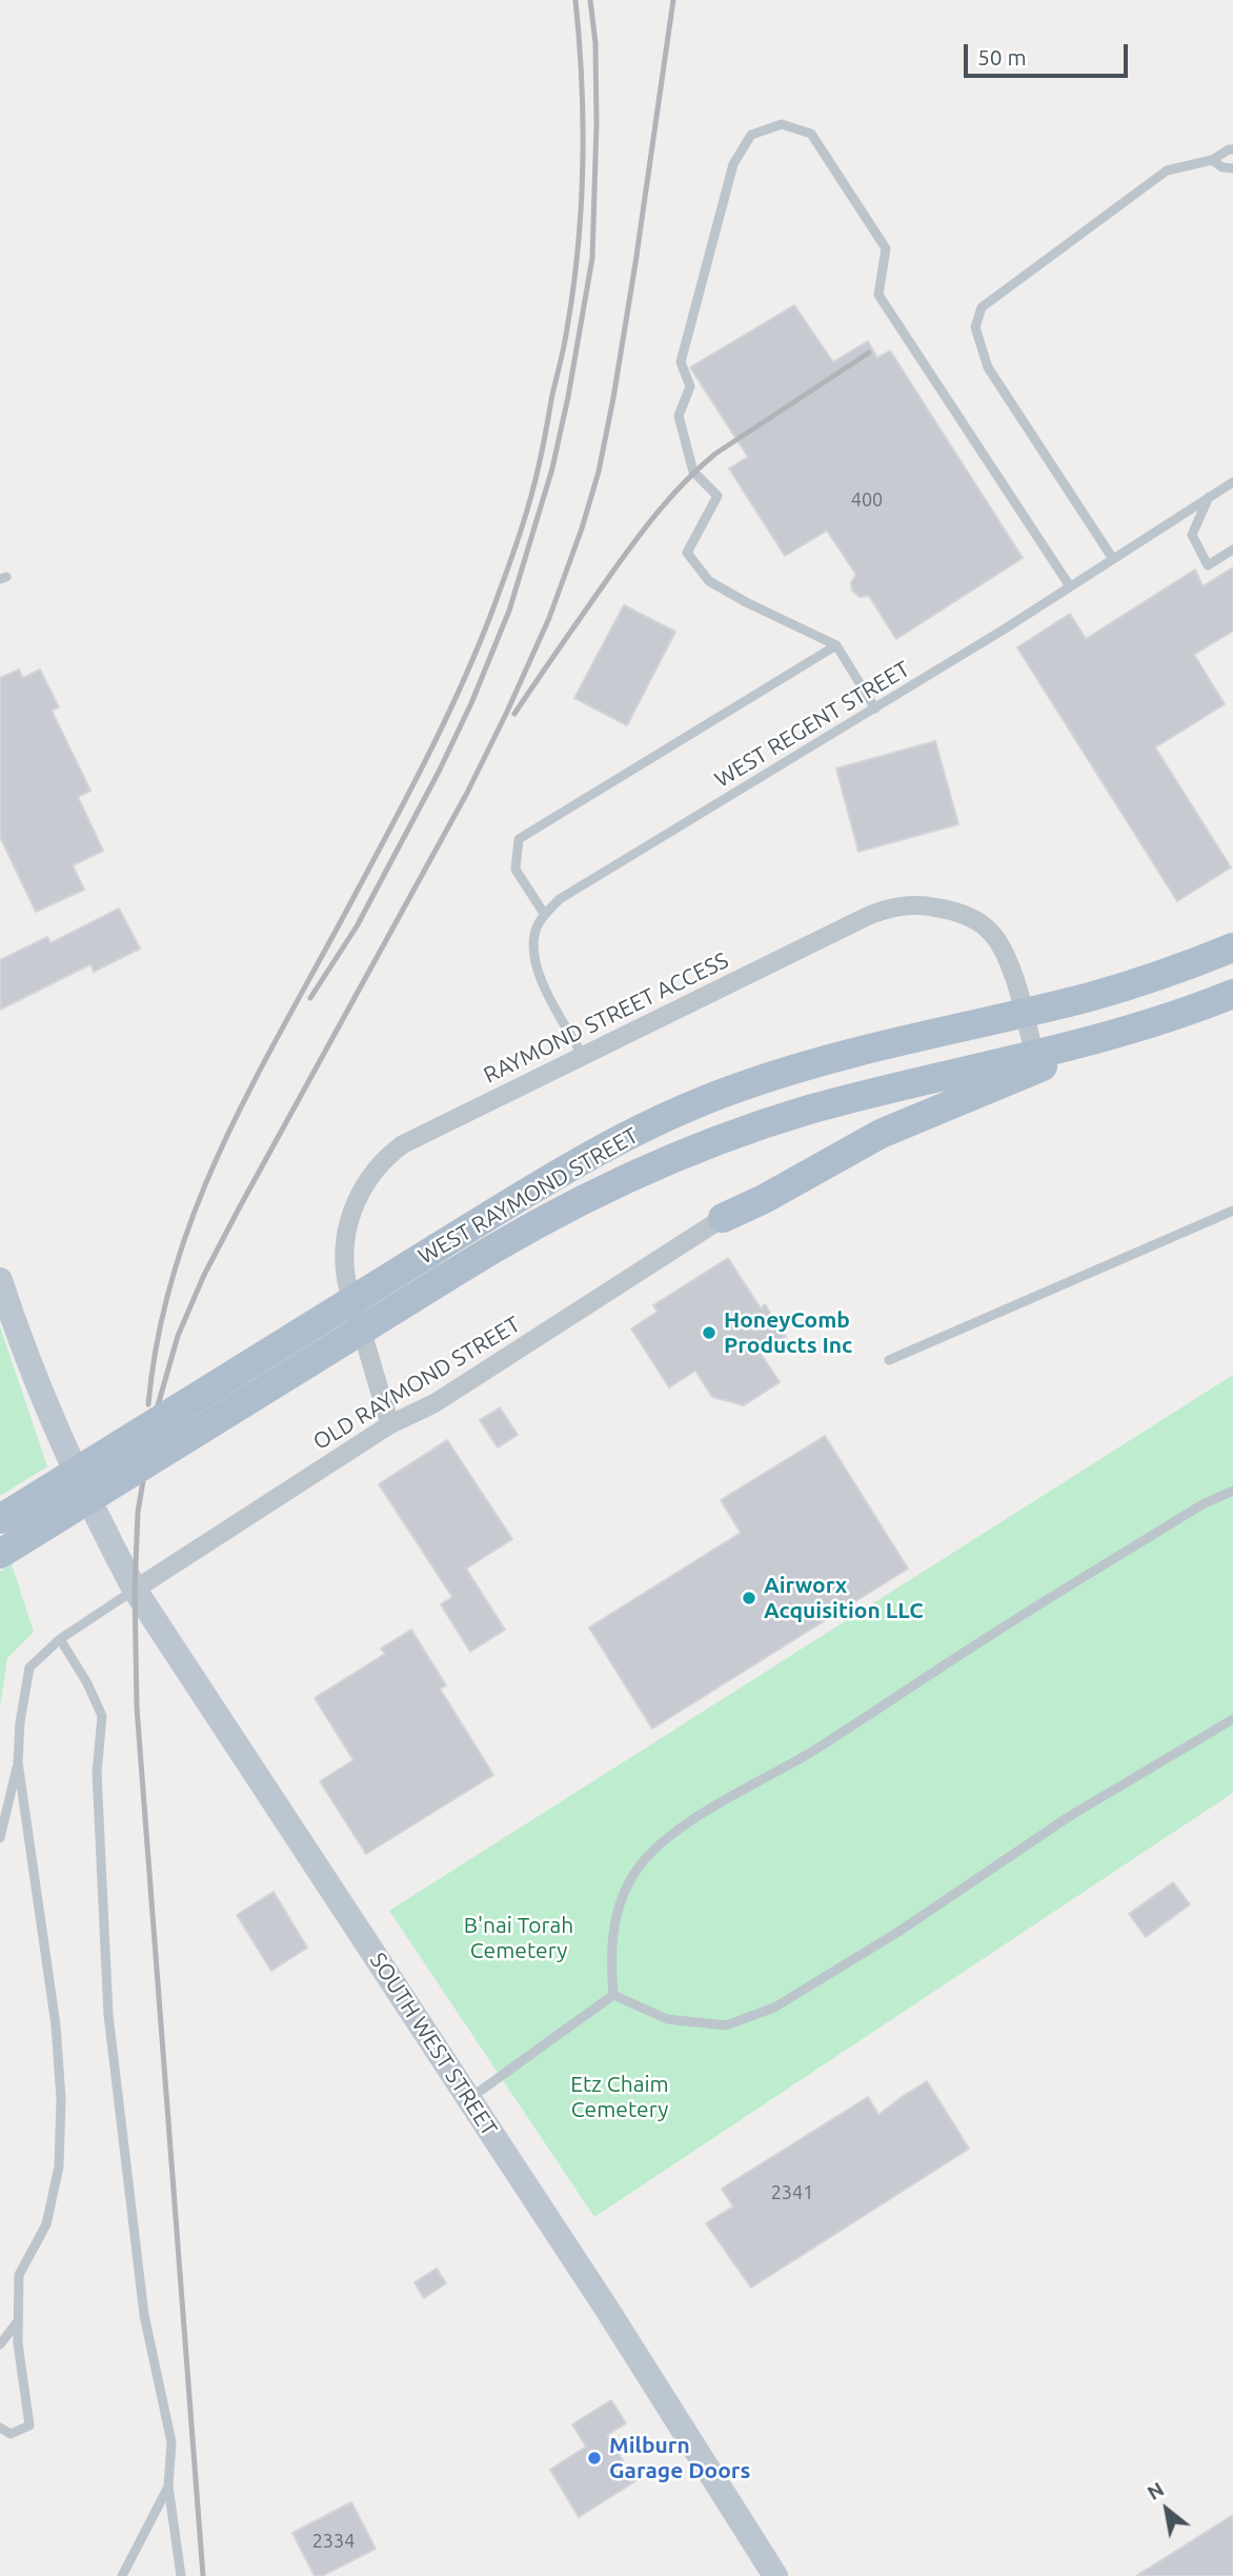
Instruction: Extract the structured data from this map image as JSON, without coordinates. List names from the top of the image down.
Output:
{
  "streets": {
    "main road": ["WEST RAYMOND STREET", "SOUTH WEST STREET"],
    "street": ["RAYMOND STREET ACCESS", "OLD RAYMOND STREET"],
    "lane": ["WEST REGENT STREET"]
  },
  "crossings": [
    ["WEST REGENT STREET", "RAYMOND STREET ACCESS"],
    ["RAYMOND STREET ACCESS", "WEST RAYMOND STREET"],
    ["RAYMOND STREET ACCESS", "OLD RAYMOND STREET"],
    ["OLD RAYMOND STREET", "SOUTH WEST STREET"]
  ],
  "parks": ["B'nai Torah Cemetery", "Etz Chaim Cemetery"],
  "places": ["HoneyComb Products Inc", "Airworx Acquisition LLC", "Milburn Garage Doors"],
  "house_numbers": ["400", "2341", "2334"],
  "scale_bar": "50 m",
  "north": "top left"
}
